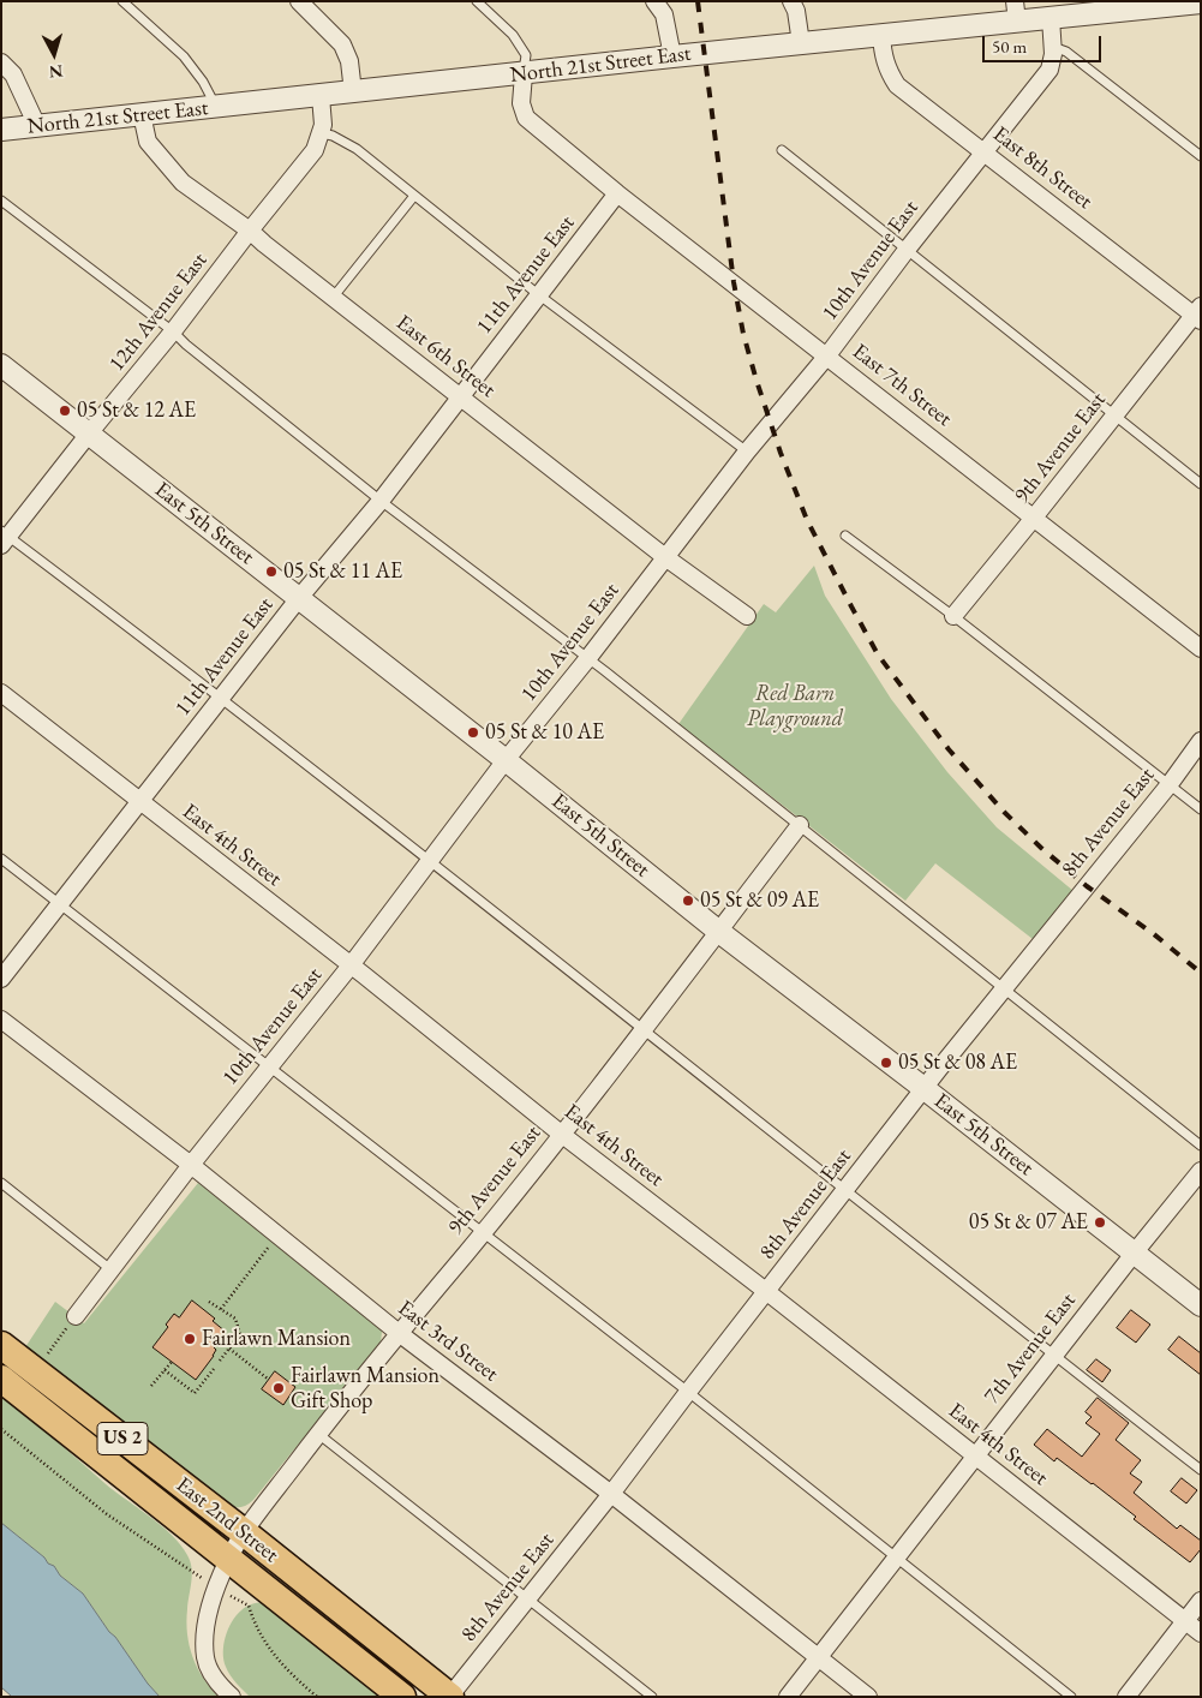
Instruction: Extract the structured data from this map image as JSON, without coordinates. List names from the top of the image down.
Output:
{
  "streets": {
    "highway": ["US 2", "East 2nd Street"],
    "street": [
      "North 21st Street East",
      "East 8th Street",
      "10th Avenue East",
      "11th Avenue East",
      "12th Avenue East",
      "East 6th Street",
      "East 7th Street",
      "9th Avenue East",
      "East 5th Street",
      "8th Avenue East",
      "East 4th Street",
      "East 3rd Street",
      "7th Avenue East"
    ]
  },
  "crossings": [
    ["North 21st Street East", "East 8th Street"],
    ["North 21st Street East", "10th Avenue East"],
    ["North 21st Street East", "12th Avenue East"],
    ["North 21st Street East", "East 6th Street"],
    ["North 21st Street East", "East 7th Street"],
    ["East 8th Street", "10th Avenue East"],
    ["East 8th Street", "9th Avenue East"],
    ["10th Avenue East", "East 6th Street"],
    ["10th Avenue East", "East 7th Street"],
    ["10th Avenue East", "East 5th Street"],
    ["10th Avenue East", "East 4th Street"],
    ["10th Avenue East", "East 3rd Street"],
    ["11th Avenue East", "East 6th Street"],
    ["11th Avenue East", "East 7th Street"],
    ["11th Avenue East", "East 5th Street"],
    ["11th Avenue East", "East 4th Street"],
    ["12th Avenue East", "East 6th Street"],
    ["12th Avenue East", "East 5th Street"],
    ["East 7th Street", "9th Avenue East"],
    ["9th Avenue East", "East 5th Street"],
    ["9th Avenue East", "East 4th Street"],
    ["9th Avenue East", "East 3rd Street"],
    ["9th Avenue East", "East 2nd Street"],
    ["East 5th Street", "8th Avenue East"],
    ["East 5th Street", "7th Avenue East"],
    ["8th Avenue East", "East 4th Street"],
    ["8th Avenue East", "East 3rd Street"],
    ["8th Avenue East", "East 2nd Street"],
    ["East 4th Street", "7th Avenue East"],
    ["East 3rd Street", "7th Avenue East"]
  ],
  "parks": ["Red Barn Playground"],
  "places": [
    "05 St & 12 AE",
    "05 St & 11 AE",
    "05 St & 10 AE",
    "05 St & 09 AE",
    "05 St & 08 AE",
    "05 St & 07 AE",
    "Fairlawn Mansion",
    "Fairlawn Mansion Gift Shop"
  ],
  "scale_bar": "50 m",
  "north": "bottom"
}
